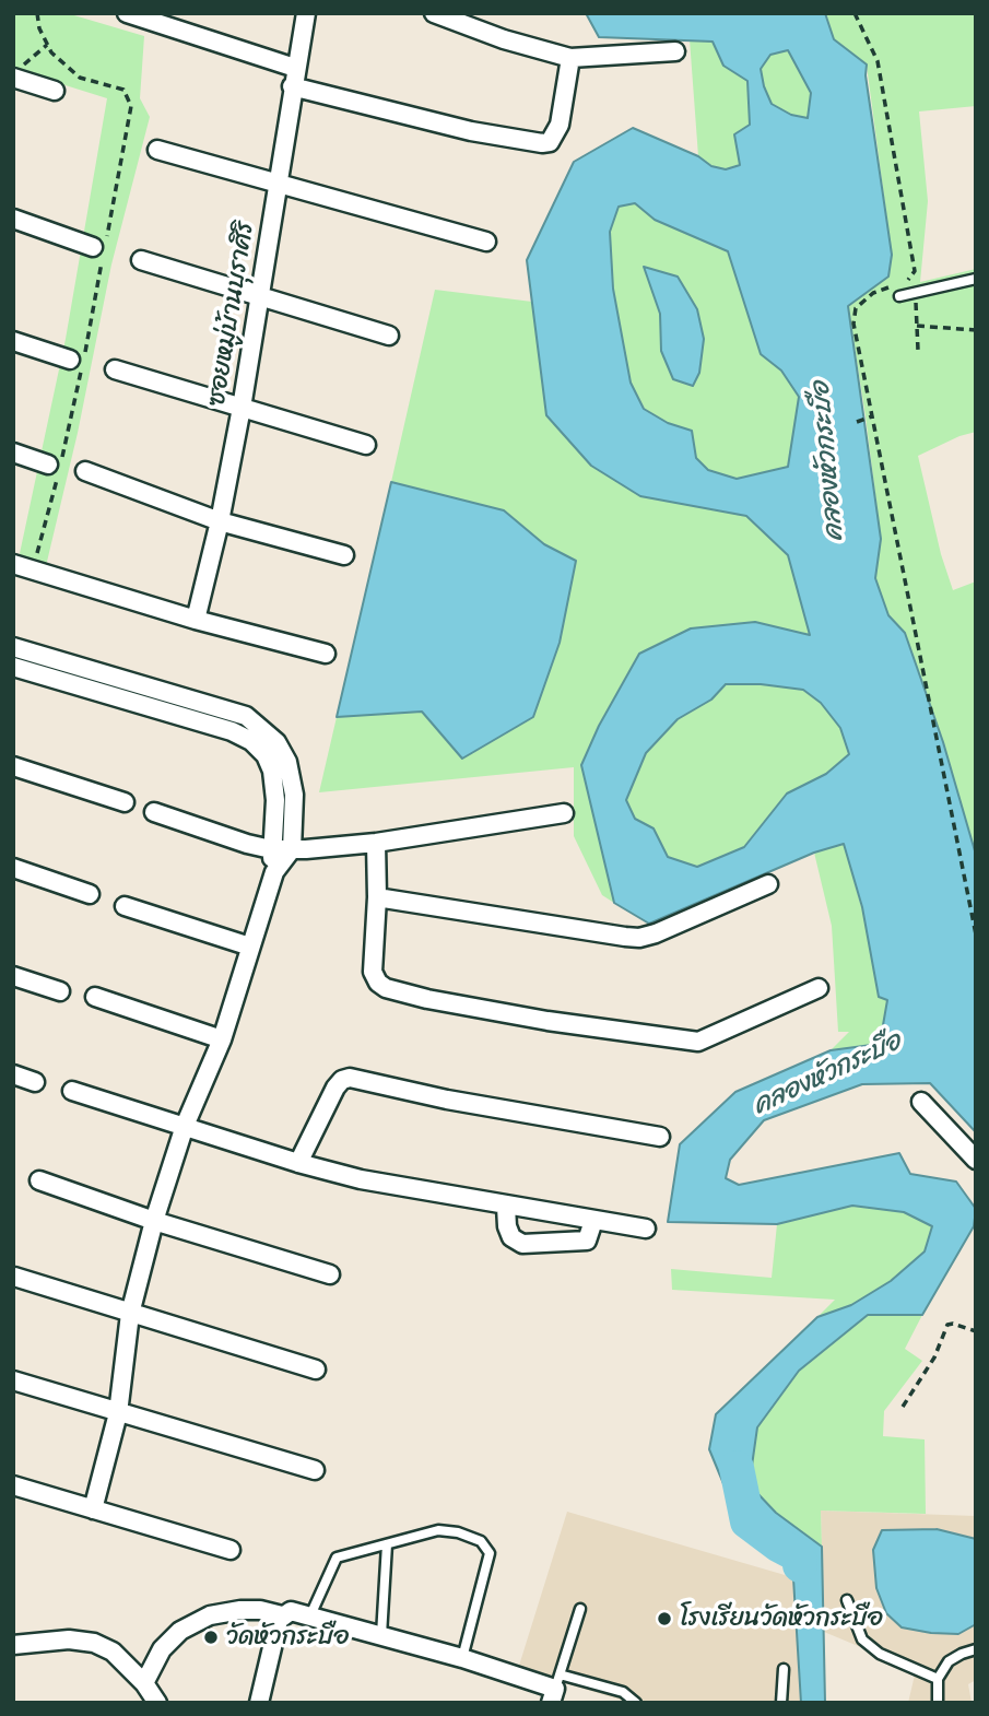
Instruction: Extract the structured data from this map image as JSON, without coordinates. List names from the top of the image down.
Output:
{
  "streets": {
    "street": ["ซอยหมู่บ้านบุราศิริ"]
  },
  "water": ["คลองหัวกระบือ"],
  "places": ["โรงเรียนวัดหัวกระบือ", "วัดหัวกระบือ"]
}
